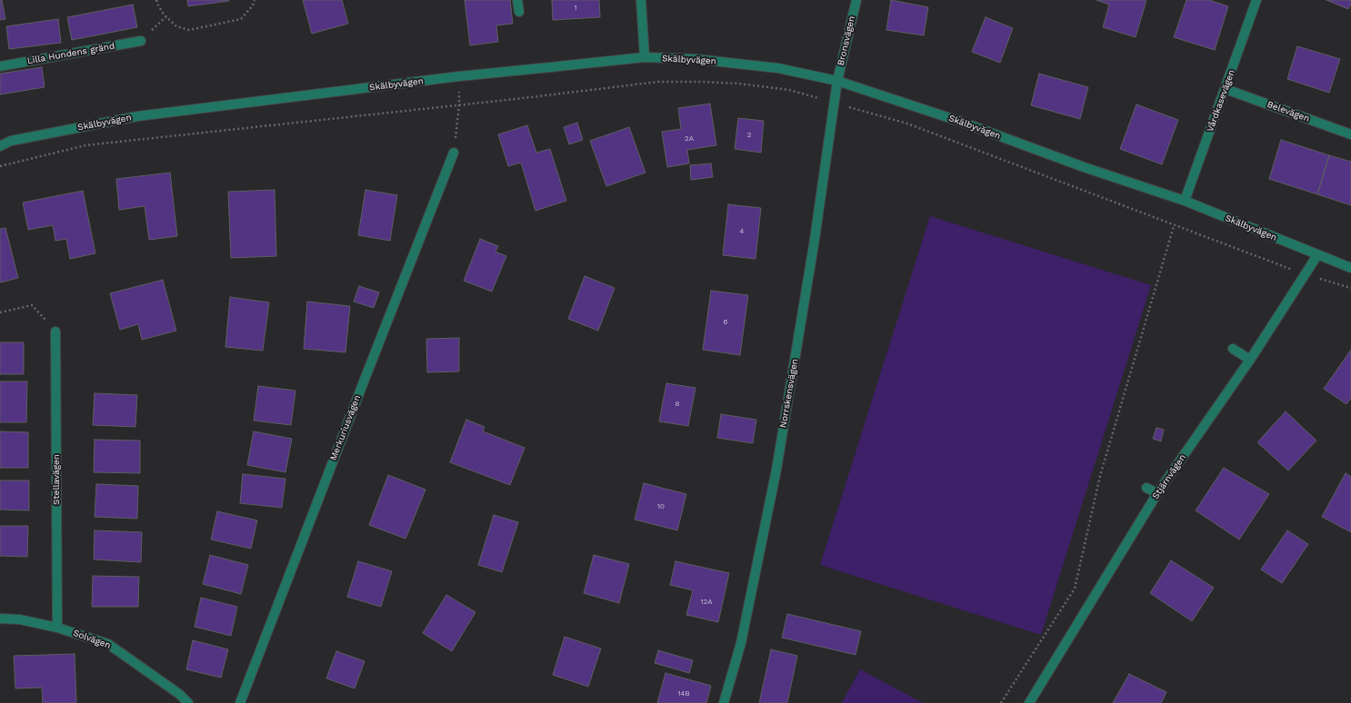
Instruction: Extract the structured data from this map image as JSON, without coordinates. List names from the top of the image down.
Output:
{
  "streets": {
    "street": [
      "Bronsvägen",
      "Lilla Hundens gränd",
      "Skälbyvägen",
      "Vårdkasevägen",
      "Belevägen",
      "Norrskensvägen",
      "Merkuriusvägen",
      "Stjärnvägen",
      "Stellavägen",
      "Solvägen"
    ]
  },
  "crossings": [
    ["Bronsvägen", "Skälbyvägen"],
    ["Bronsvägen", "Norrskensvägen"],
    ["Skälbyvägen", "Vårdkasevägen"],
    ["Skälbyvägen", "Norrskensvägen"],
    ["Skälbyvägen", "Stjärnvägen"],
    ["Vårdkasevägen", "Belevägen"],
    ["Stellavägen", "Solvägen"]
  ],
  "house_numbers": [
    "1",
    "2",
    "2A",
    "4",
    "6",
    "8",
    "10",
    "12A",
    "14B"
  ]
}
